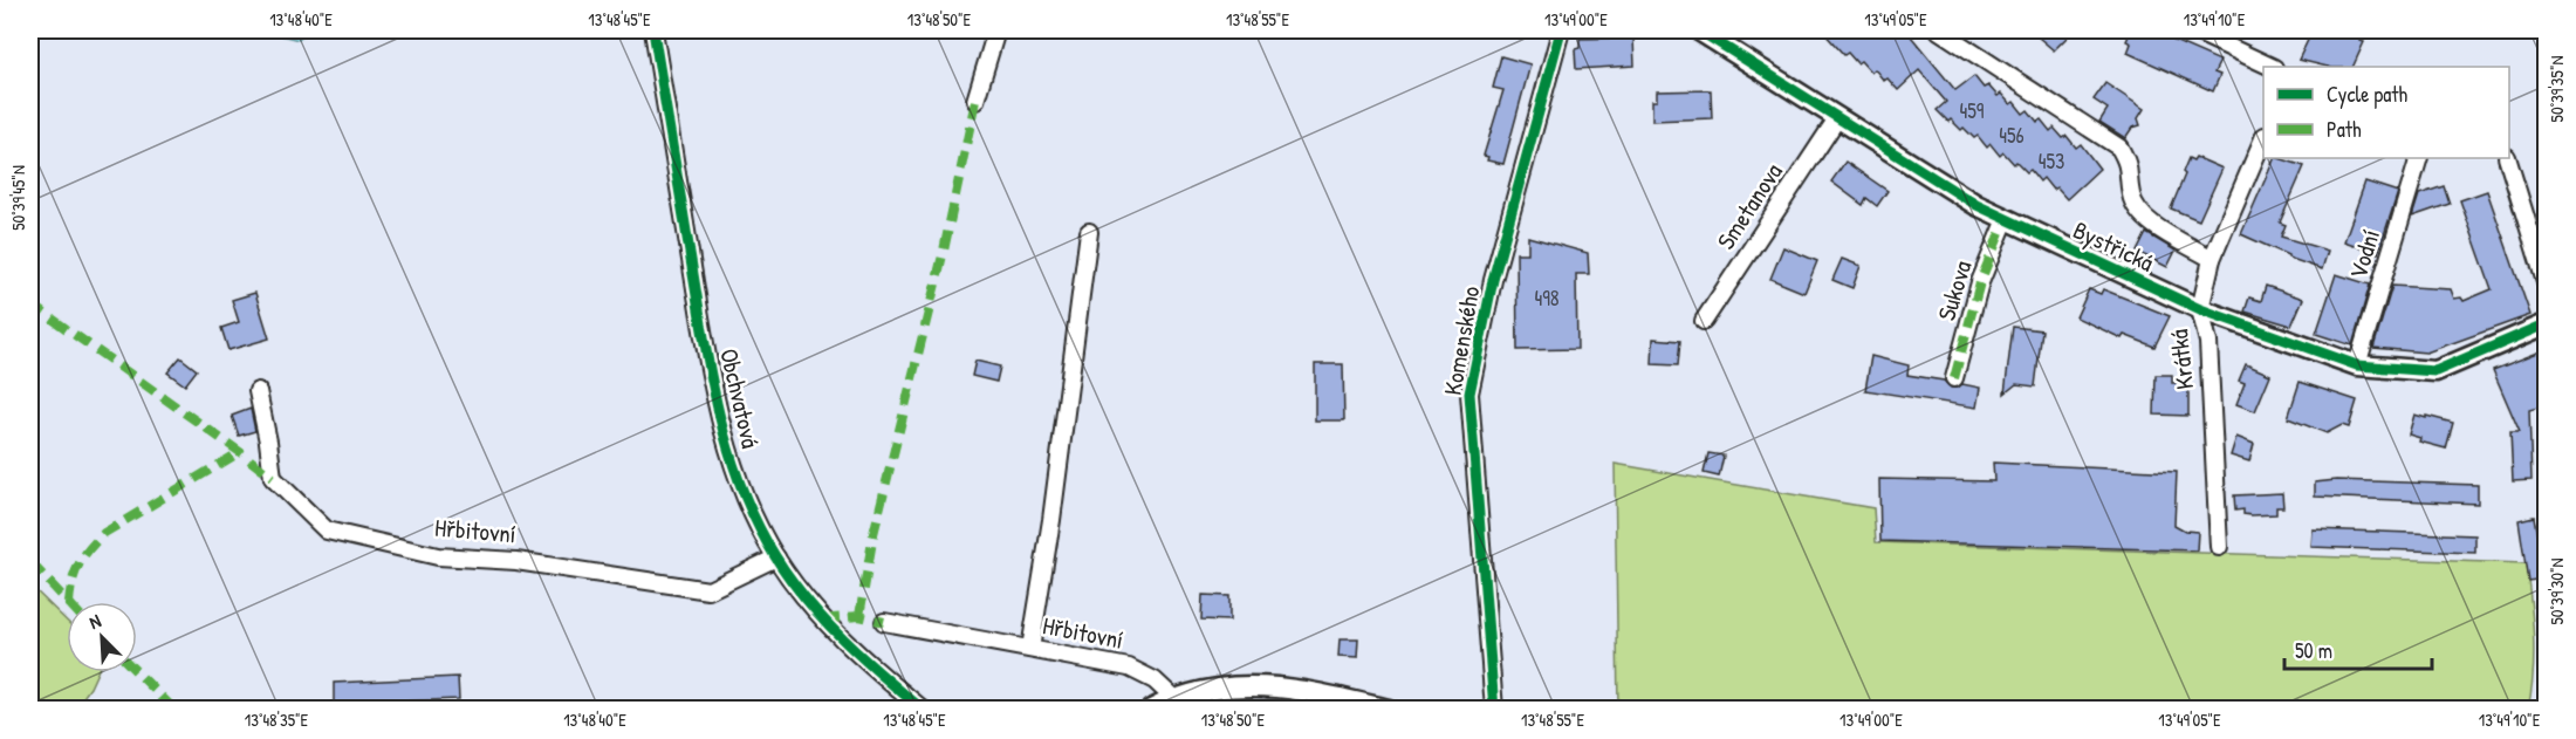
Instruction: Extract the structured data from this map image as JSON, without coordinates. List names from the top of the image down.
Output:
{
  "streets": {
    "street": [
      "Smetanova",
      "Bystřická",
      "Vodní",
      "Sukova",
      "Komenského",
      "Krátká",
      "Obchvatová",
      "Hřbitovní"
    ]
  },
  "crossings": [
    ["Smetanova", "Bystřická"],
    ["Bystřická", "Vodní"],
    ["Bystřická", "Sukova"],
    ["Bystřická", "Krátká"],
    ["Obchvatová", "Hřbitovní"]
  ],
  "house_numbers": [
    "459",
    "456",
    "453",
    "498"
  ],
  "legend": ["Cycle path", "Path"],
  "scale_bar": "50 m",
  "north": "top left",
  "coordinates": [
    "13°48'40\"E",
    "13°48'45\"E",
    "13°48'50\"E",
    "13°48'55\"E",
    "13°49'00\"E",
    "13°49'05\"E",
    "13°49'10\"E",
    "50°39'35\"N",
    "50°39'45\"N",
    "50°39'30\"N",
    "13°48'35\"E"
  ]
}
